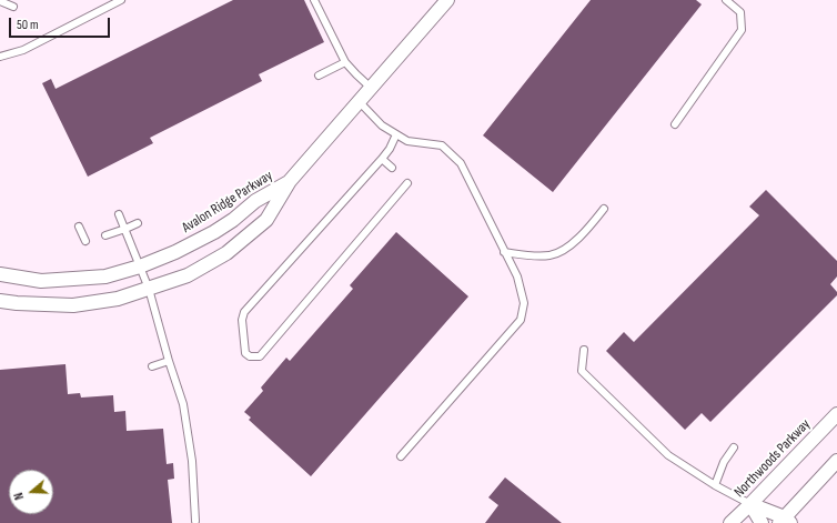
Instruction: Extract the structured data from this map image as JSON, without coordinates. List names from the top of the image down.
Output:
{
  "streets": {
    "street": ["Avalon Ridge Parkway", "Northwoods Parkway"]
  },
  "scale_bar": "50 m",
  "north": "left"
}
